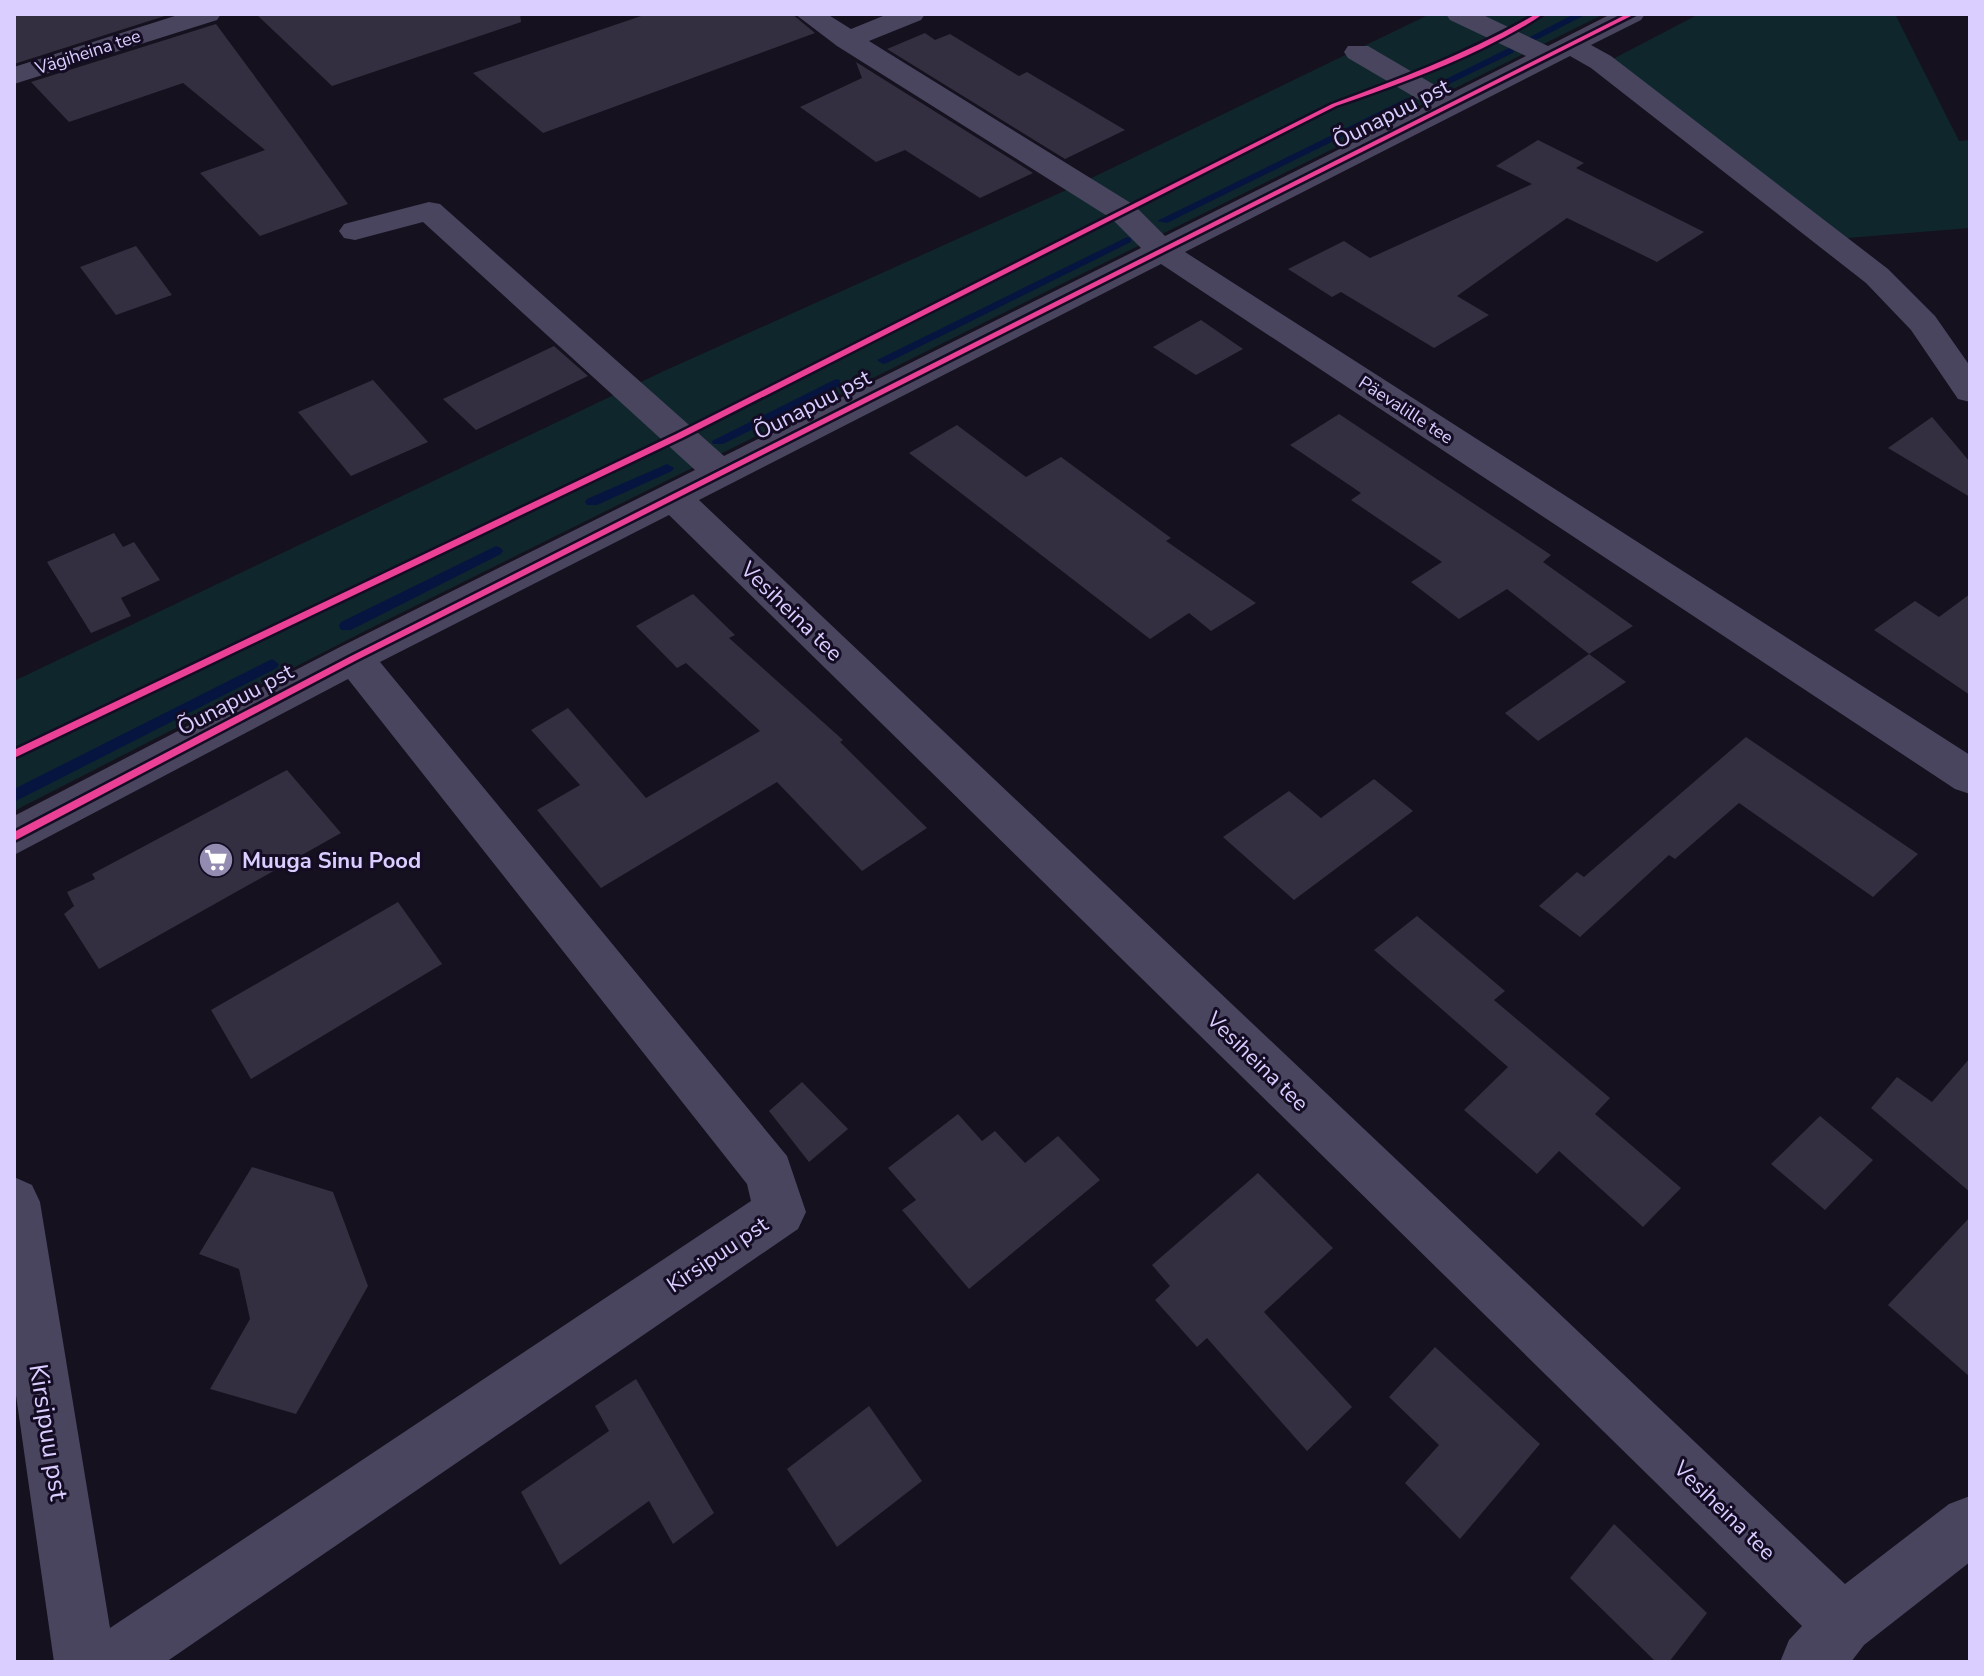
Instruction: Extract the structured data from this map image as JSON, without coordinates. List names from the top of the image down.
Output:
{
  "streets": {
    "street": [
      "Vägiheina tee",
      "Õunapuu pst",
      "Päevalille tee",
      "Vesiheina tee",
      "Kirsipuu pst"
    ]
  },
  "crossings": [
    ["Õunapuu pst", "Päevalille tee"],
    ["Õunapuu pst", "Vesiheina tee"],
    ["Õunapuu pst", "Kirsipuu pst"]
  ],
  "places": {
    "supermarket": ["Muuga Sinu Pood"]
  }
}
